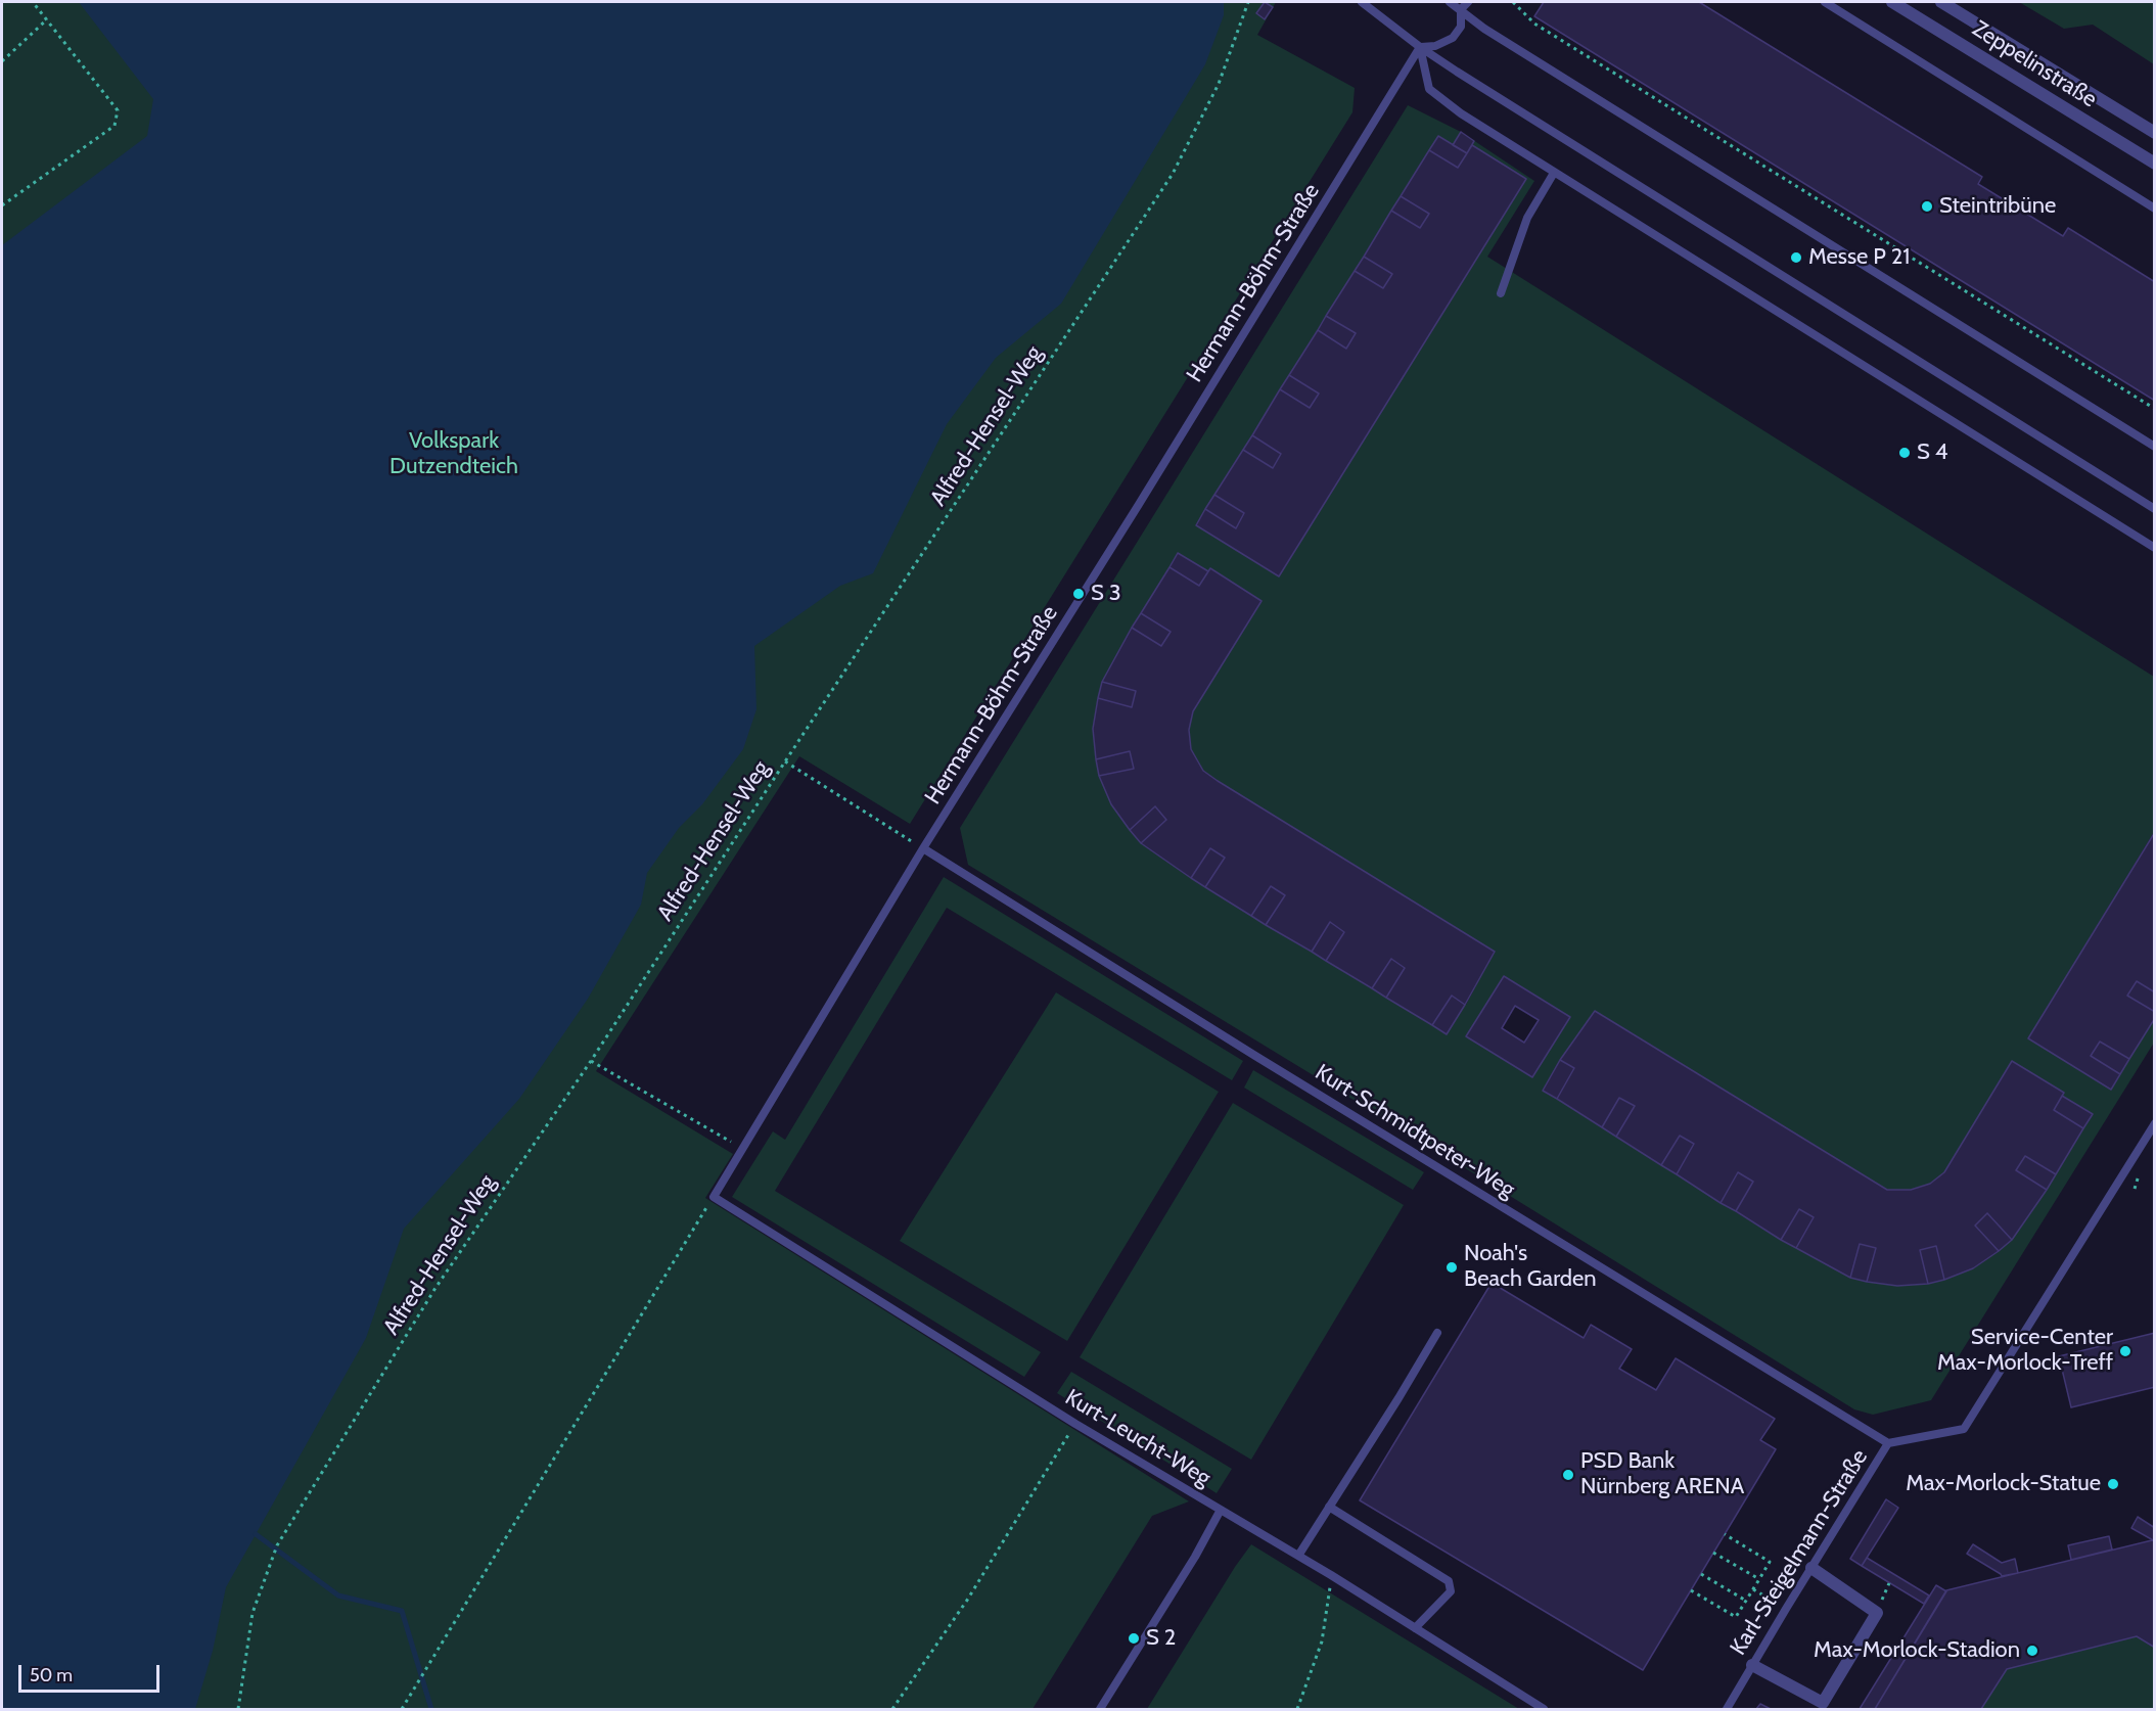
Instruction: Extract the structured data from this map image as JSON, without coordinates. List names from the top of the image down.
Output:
{
  "streets": {
    "street": ["Zeppelinstraße"],
    "lane": [
      "Hermann-Böhm-Straße",
      "Kurt-Schmidtpeter-Weg",
      "Kurt-Leucht-Weg",
      "Karl-Steigelmann-Straße"
    ],
    "path": ["Alfred-Hensel-Weg"]
  },
  "crossings": [
    ["Hermann-Böhm-Straße", "Kurt-Schmidtpeter-Weg"],
    ["Hermann-Böhm-Straße", "Kurt-Leucht-Weg"],
    ["Kurt-Schmidtpeter-Weg", "Karl-Steigelmann-Straße"]
  ],
  "parks": ["Volkspark Dutzendteich"],
  "places": [
    "Steintribüne",
    "Messe P 21",
    "S 4",
    "S 3",
    "Noah's Beach Garden",
    "Service-Center Max-Morlock-Treff",
    "PSD Bank Nürnberg ARENA",
    "Max-Morlock-Statue",
    "S 2",
    "Max-Morlock-Stadion"
  ],
  "scale_bar": "50 m"
}
